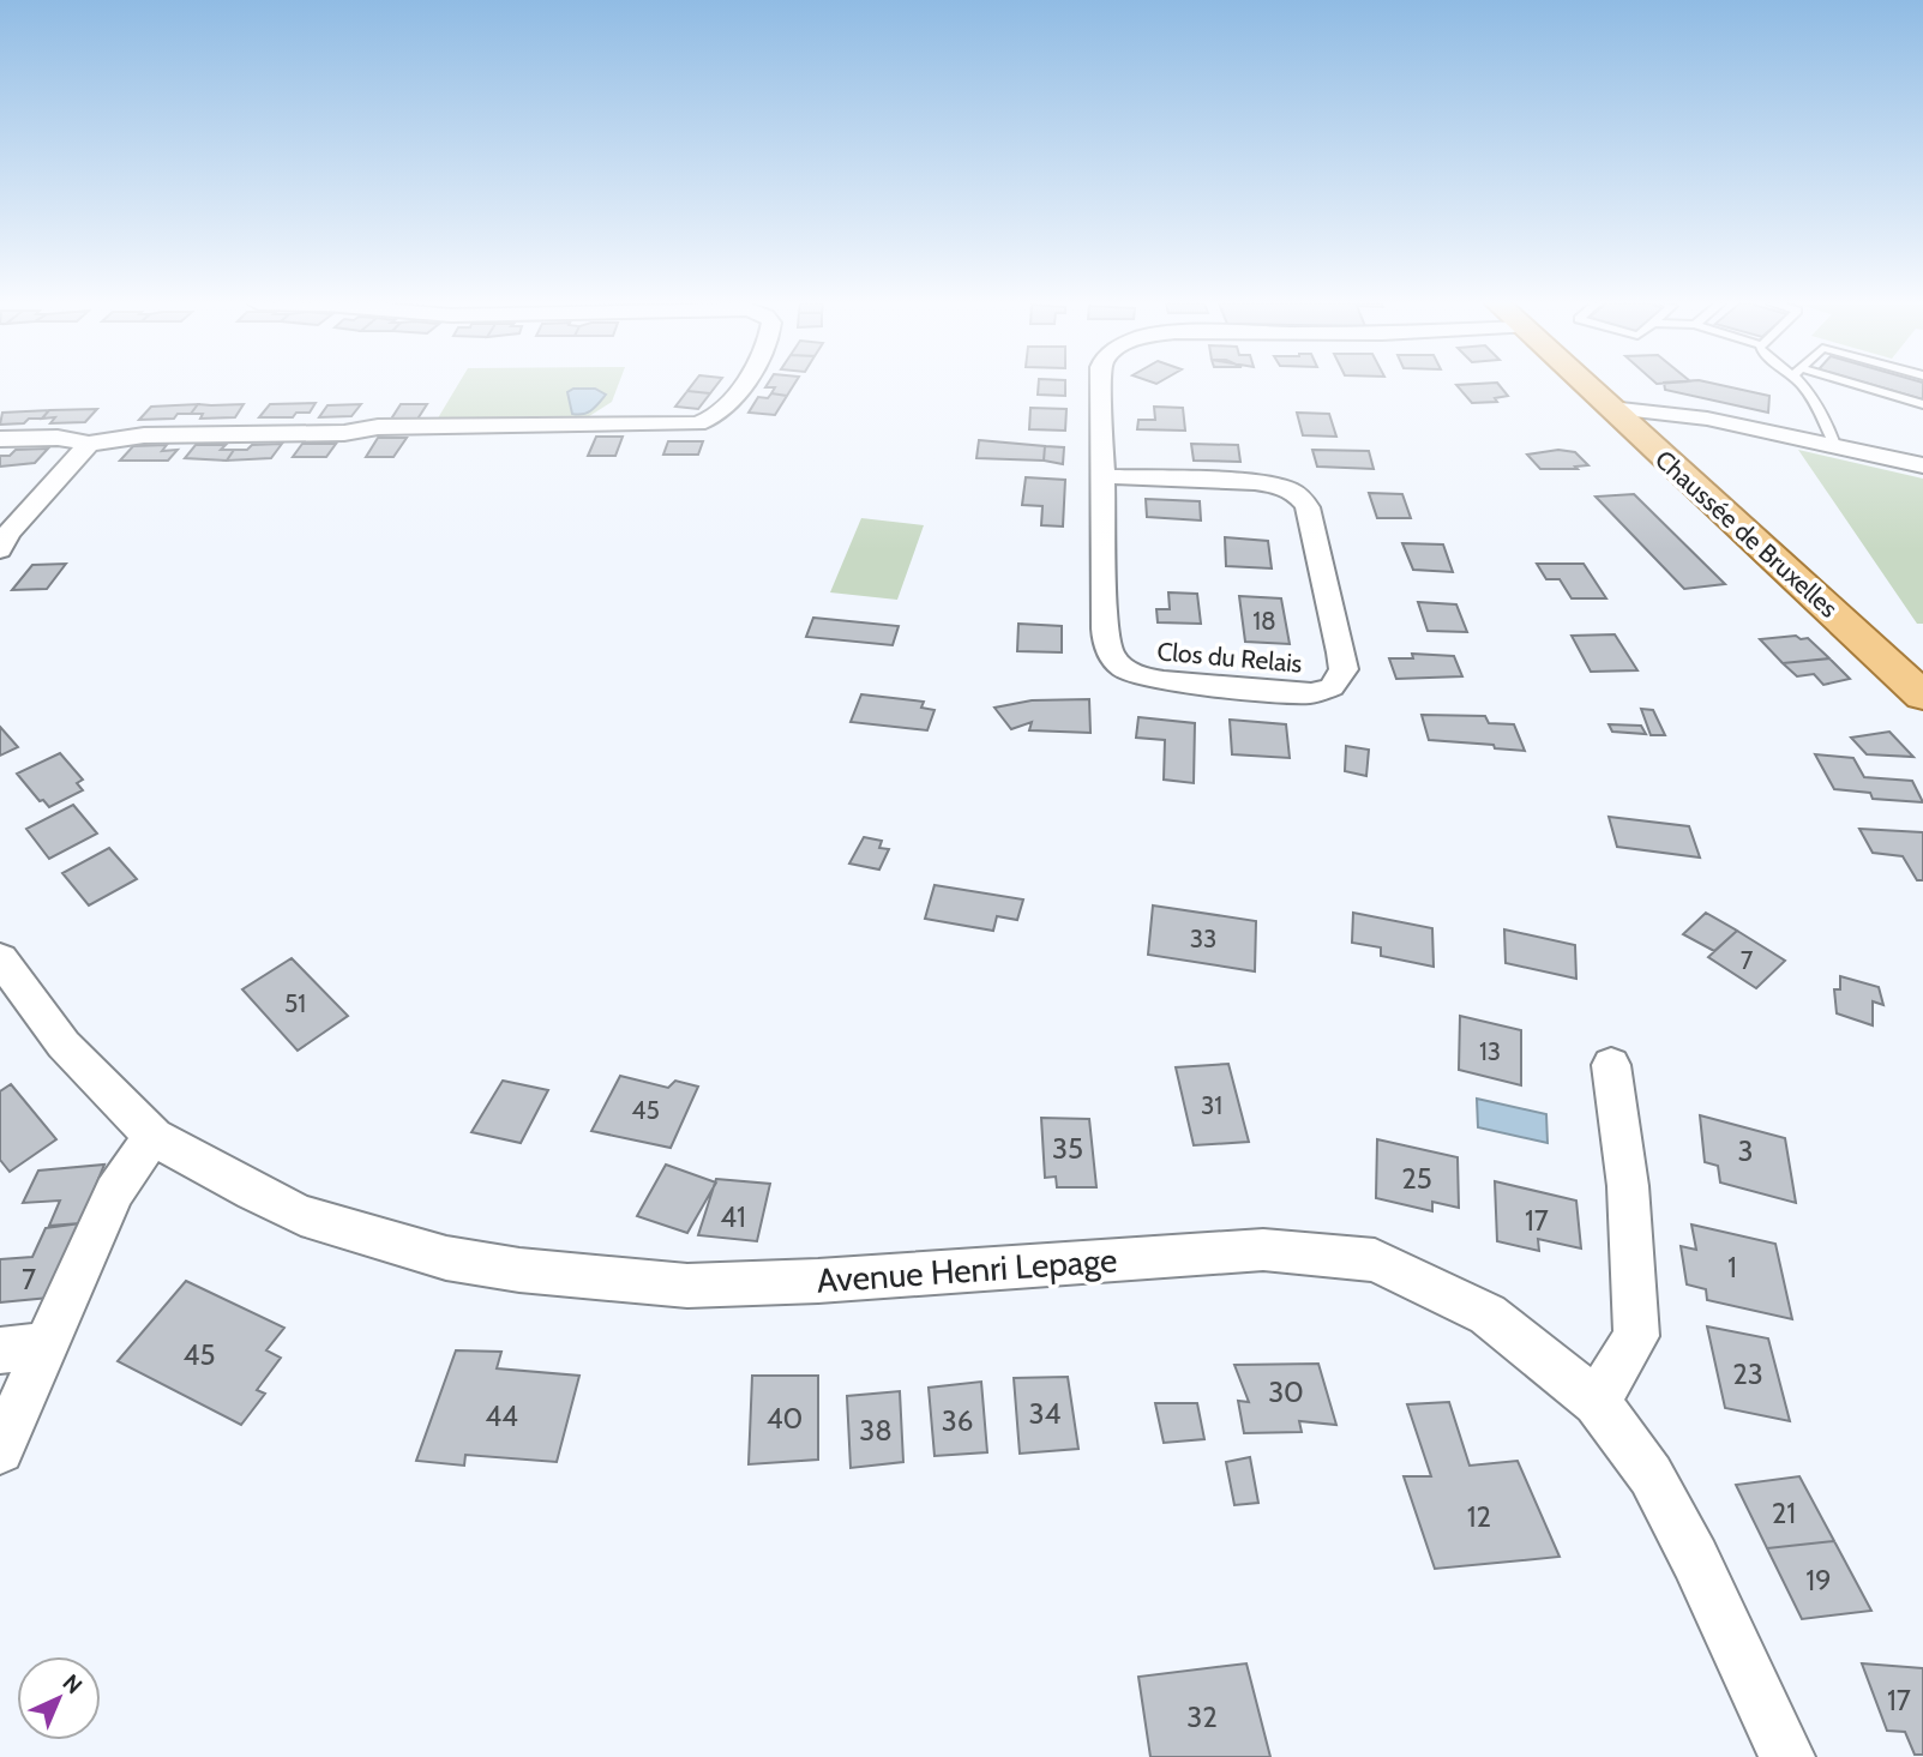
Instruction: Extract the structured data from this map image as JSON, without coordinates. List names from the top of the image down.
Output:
{
  "streets": {
    "main road": ["Chaussée de Bruxelles"],
    "street": ["Clos du Relais", "Avenue Henri Lepage"]
  },
  "house_numbers": [
    "18",
    "33",
    "7",
    "51",
    "13",
    "31",
    "45",
    "35",
    "3",
    "25",
    "41",
    "17",
    "1",
    "7",
    "45",
    "23",
    "30",
    "34",
    "44",
    "40",
    "36",
    "38",
    "21",
    "12",
    "19",
    "17",
    "32"
  ],
  "north": "top right"
}
